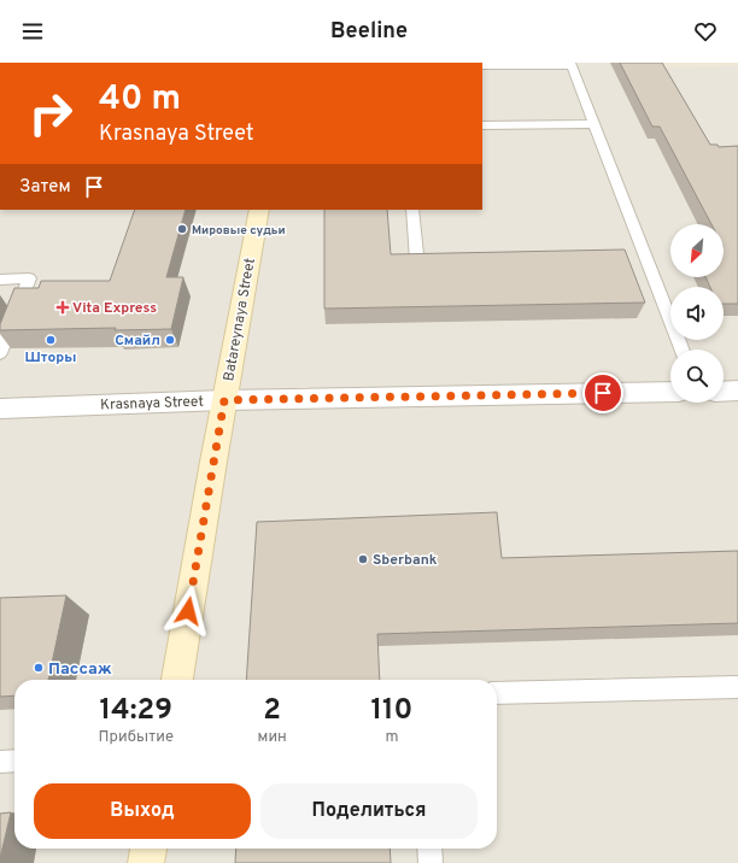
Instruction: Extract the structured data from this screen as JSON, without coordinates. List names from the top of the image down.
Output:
{
  "streets": {
    "street": ["Batareynaya Street", "Krasnaya Street"]
  },
  "crossings": [
    ["Batareynaya Street", "Krasnaya Street"]
  ],
  "places": {
    "other": [
      "Мировые судьи",
      "Шторы",
      "Смайл",
      "Sberbank",
      "Пассаж"
    ],
    "health": ["Vita Express"]
  },
  "north": "bottom left",
  "page": {
    "header": "Beeline",
    "turn": ["40 m", "Krasnaya Street"],
    "then": "Затем",
    "eta": [
      "14:29",
      "Прибытие",
      "2",
      "мин",
      "110",
      "m"
    ],
    "buttons": ["Выход", "Поделиться"]
  }
}
